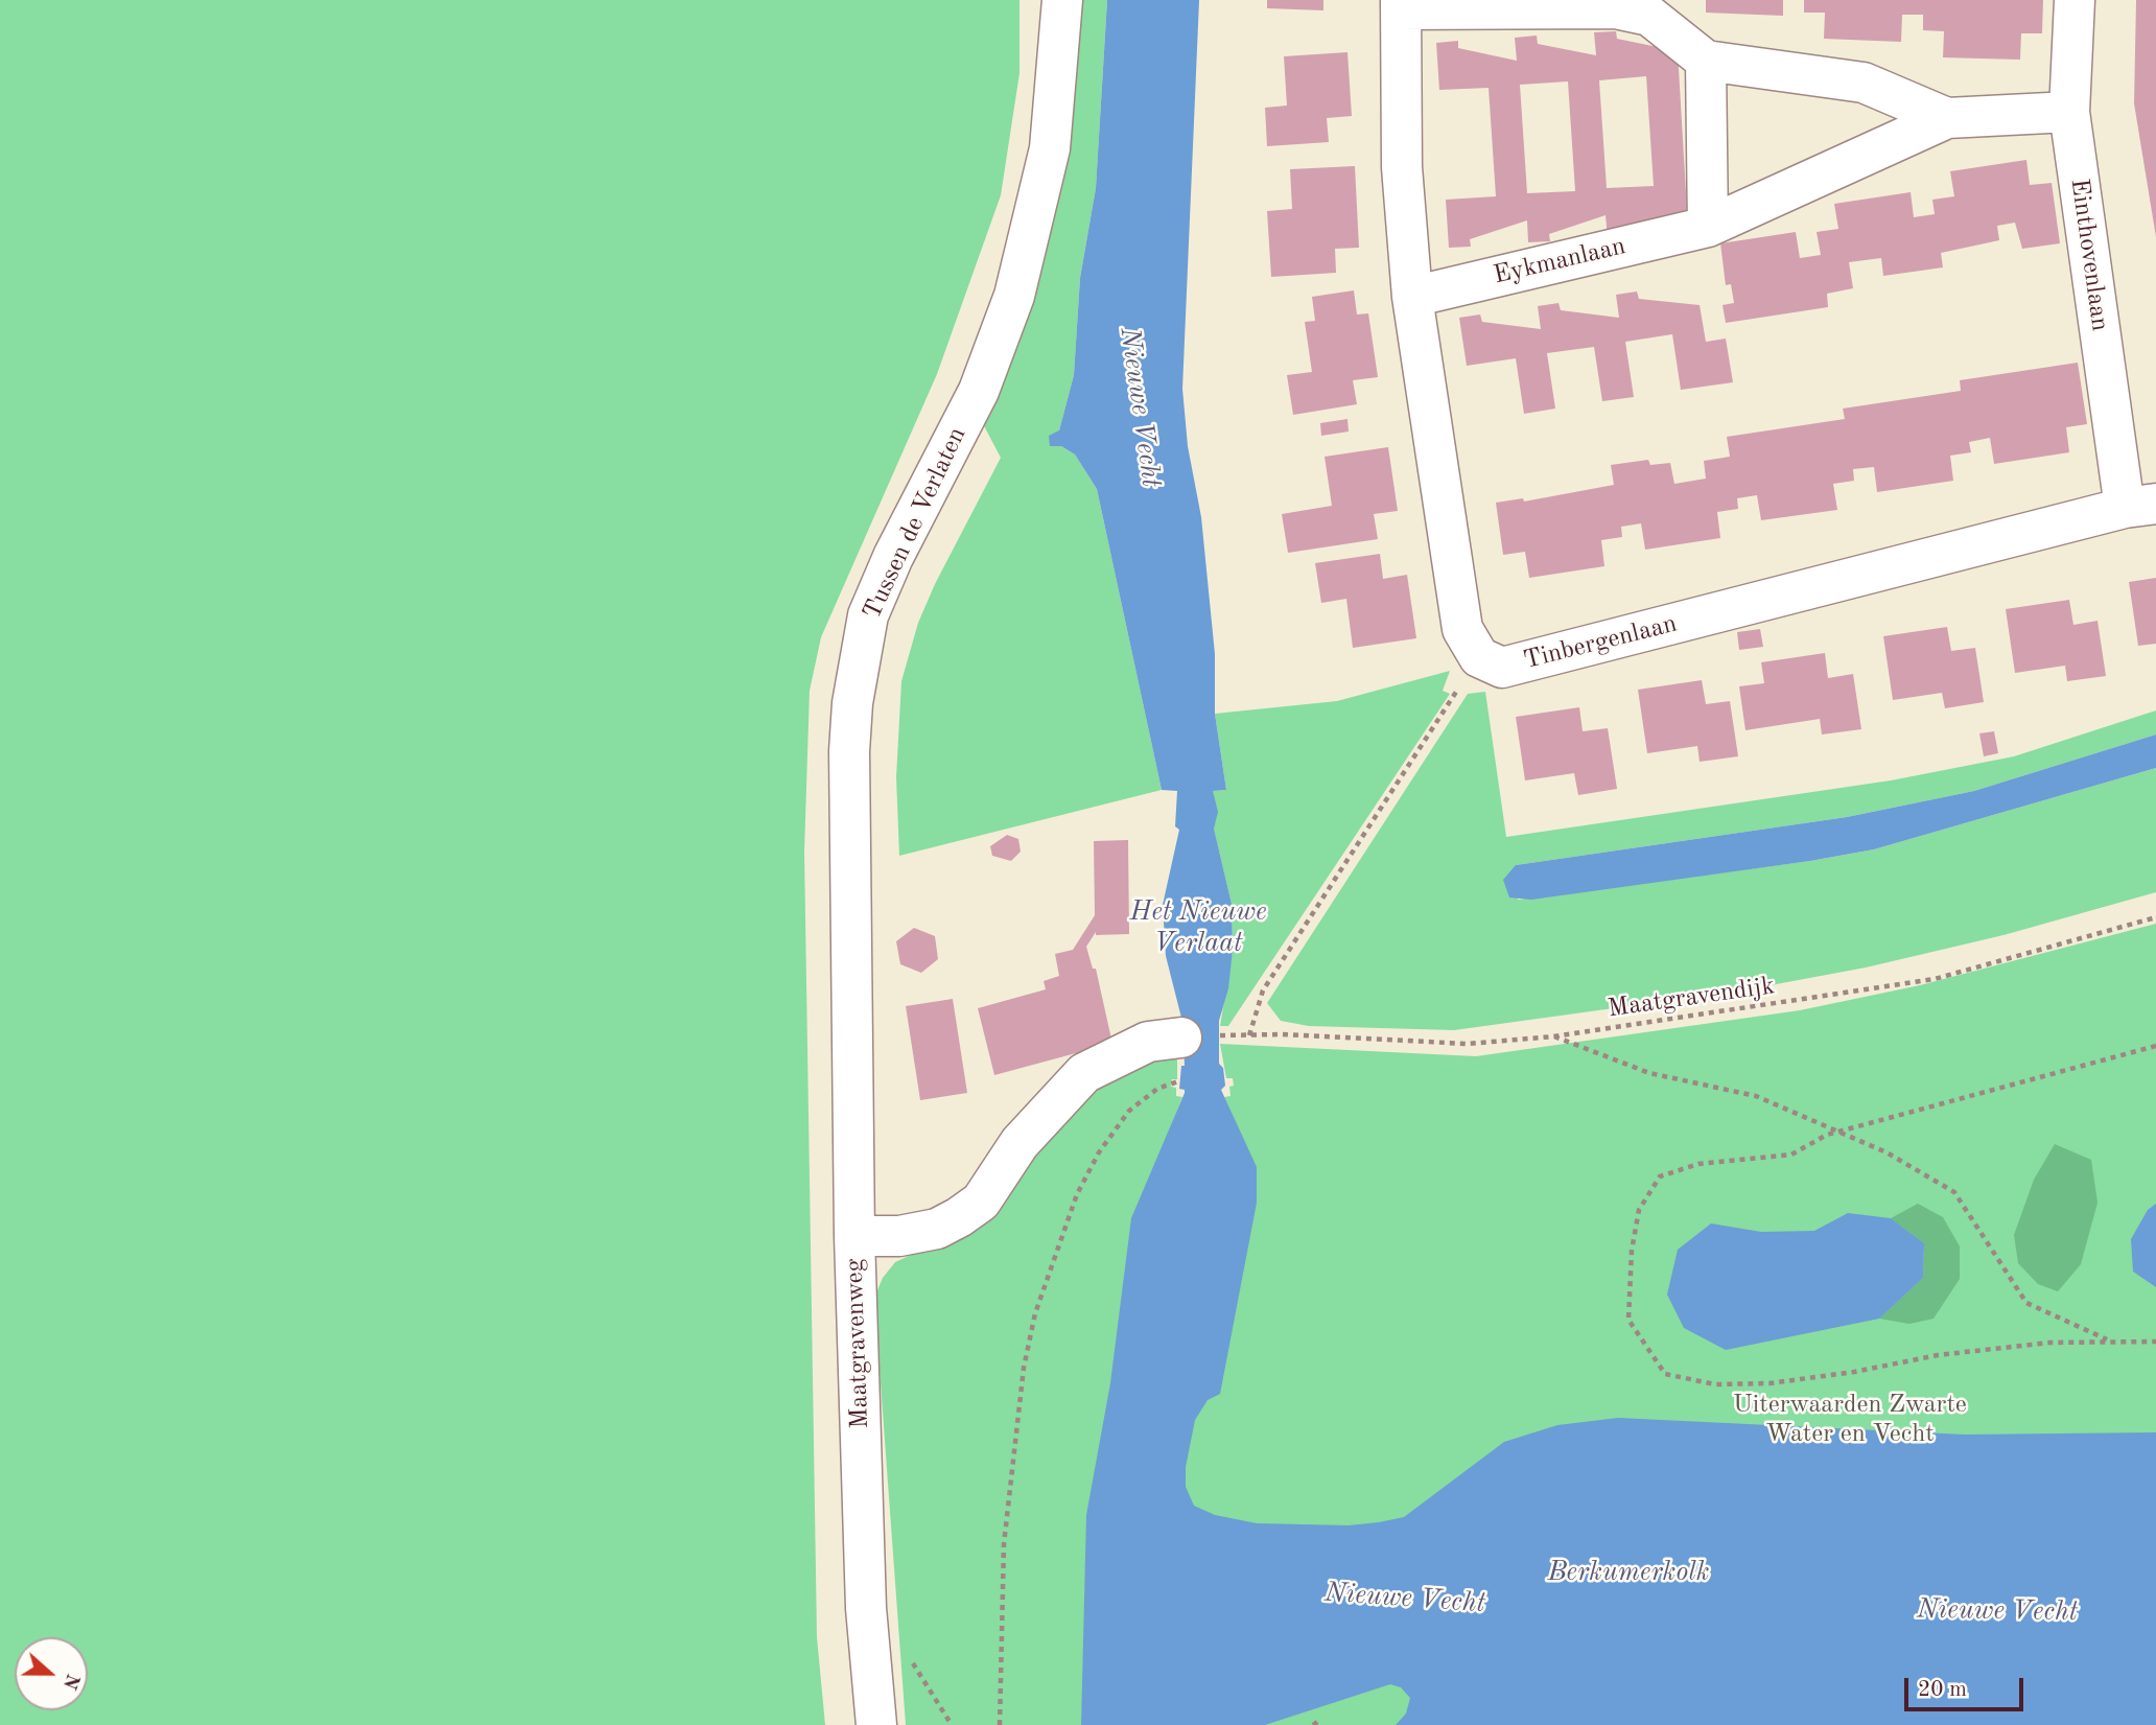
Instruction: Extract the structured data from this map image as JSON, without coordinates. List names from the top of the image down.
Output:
{
  "streets": {
    "street": [
      "Einthovenlaan",
      "Eykmanlaan",
      "Tussen de Verlaten",
      "Tinbergenlaan",
      "Maatgravenweg"
    ],
    "path": ["Maatgravendijk"]
  },
  "crossings": [
    ["Einthovenlaan", "Eykmanlaan"],
    ["Einthovenlaan", "Tinbergenlaan"],
    ["Tussen de Verlaten", "Maatgravenweg"]
  ],
  "water": ["Nieuwe Vecht", "Het Nieuwe Verlaat", "Berkumerkolk"],
  "parks": ["Uiterwaarden Zwarte Water en Vecht"],
  "scale_bar": "20 m",
  "north": "right"
}
